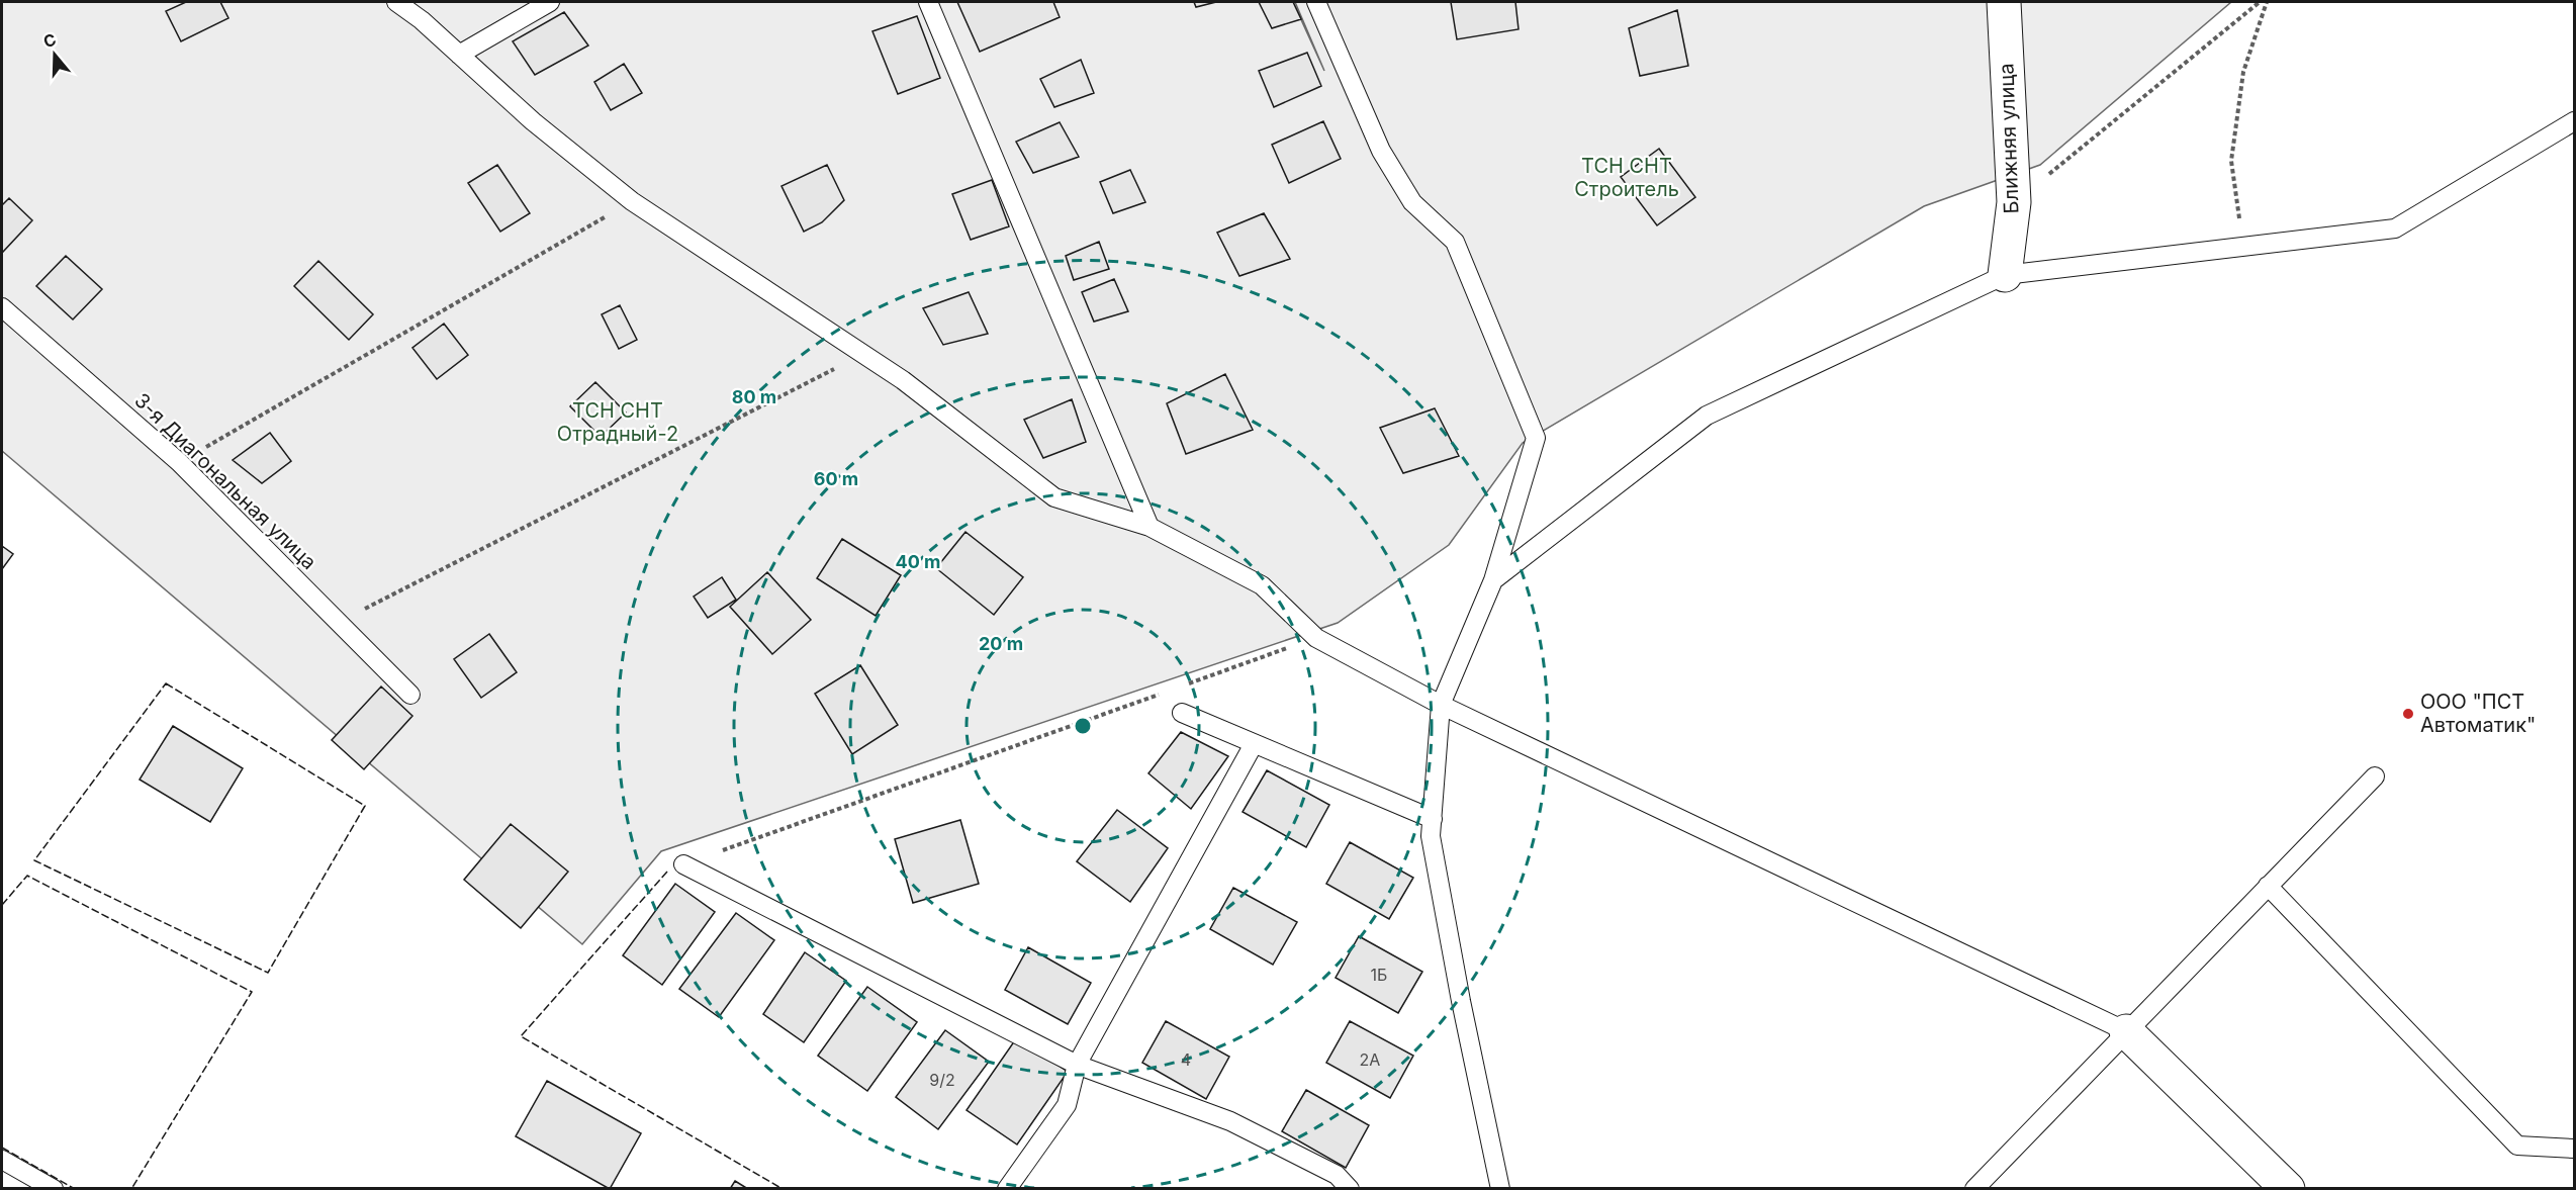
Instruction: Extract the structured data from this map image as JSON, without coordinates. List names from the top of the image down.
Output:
{
  "streets": {
    "street": ["Ближняя улица"],
    "lane": ["3-я Диагональная улица"]
  },
  "parks": ["ТСН СНТ Строитель", "ТСН СНТ Отрадный-2"],
  "places": ["ООО \"ПСТ Автоматик\""],
  "house_numbers": [
    "1Б",
    "4",
    "2А",
    "9/2"
  ],
  "north": "top",
  "rings": [
    "80 m",
    "60 m",
    "40 m",
    "20 m"
  ]
}
